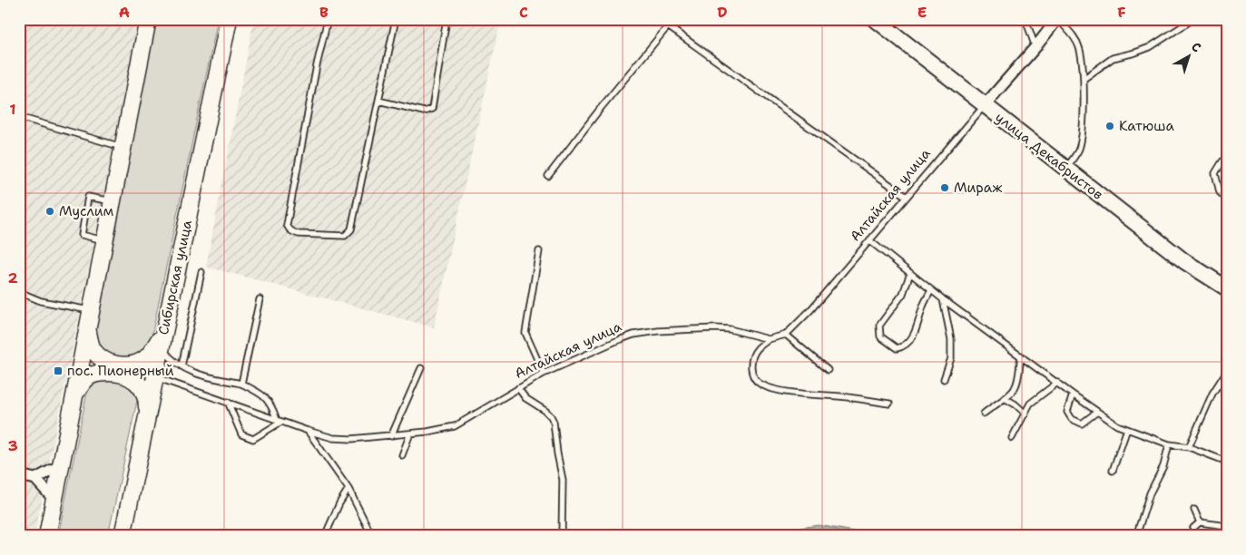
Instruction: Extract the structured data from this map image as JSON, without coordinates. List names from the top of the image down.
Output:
{
  "streets": {
    "main road": ["улица Декабристов", "Сибирская улица"],
    "street": ["Алтайская улица"]
  },
  "crossings": [
    ["улица Декабристов", "Алтайская улица"],
    ["Алтайская улица", "Сибирская улица"]
  ],
  "places": {
    "other": ["Катюша", "Мираж", "Муслим"],
    "transit": ["пос. Пионерный"]
  },
  "north": "top right",
  "grid": {
    "columns": [
      "A",
      "B",
      "C",
      "D",
      "E",
      "F"
    ],
    "rows": ["1", "2", "3"]
  }
}
